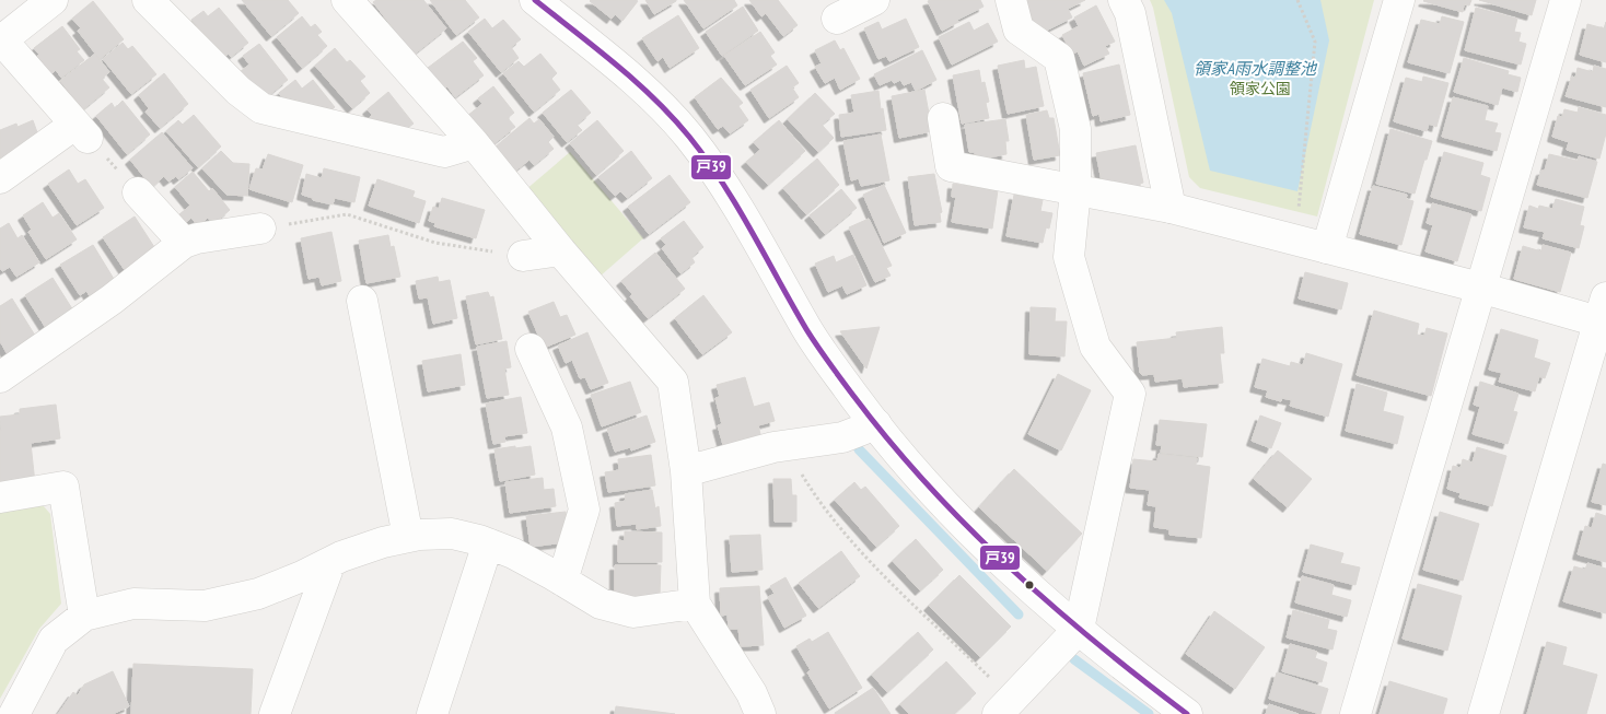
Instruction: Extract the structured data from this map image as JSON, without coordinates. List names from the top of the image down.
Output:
{
  "water": ["領家A雨水調整池"],
  "parks": ["領家公園"],
  "lines": ["transit line 戸39"]
}
